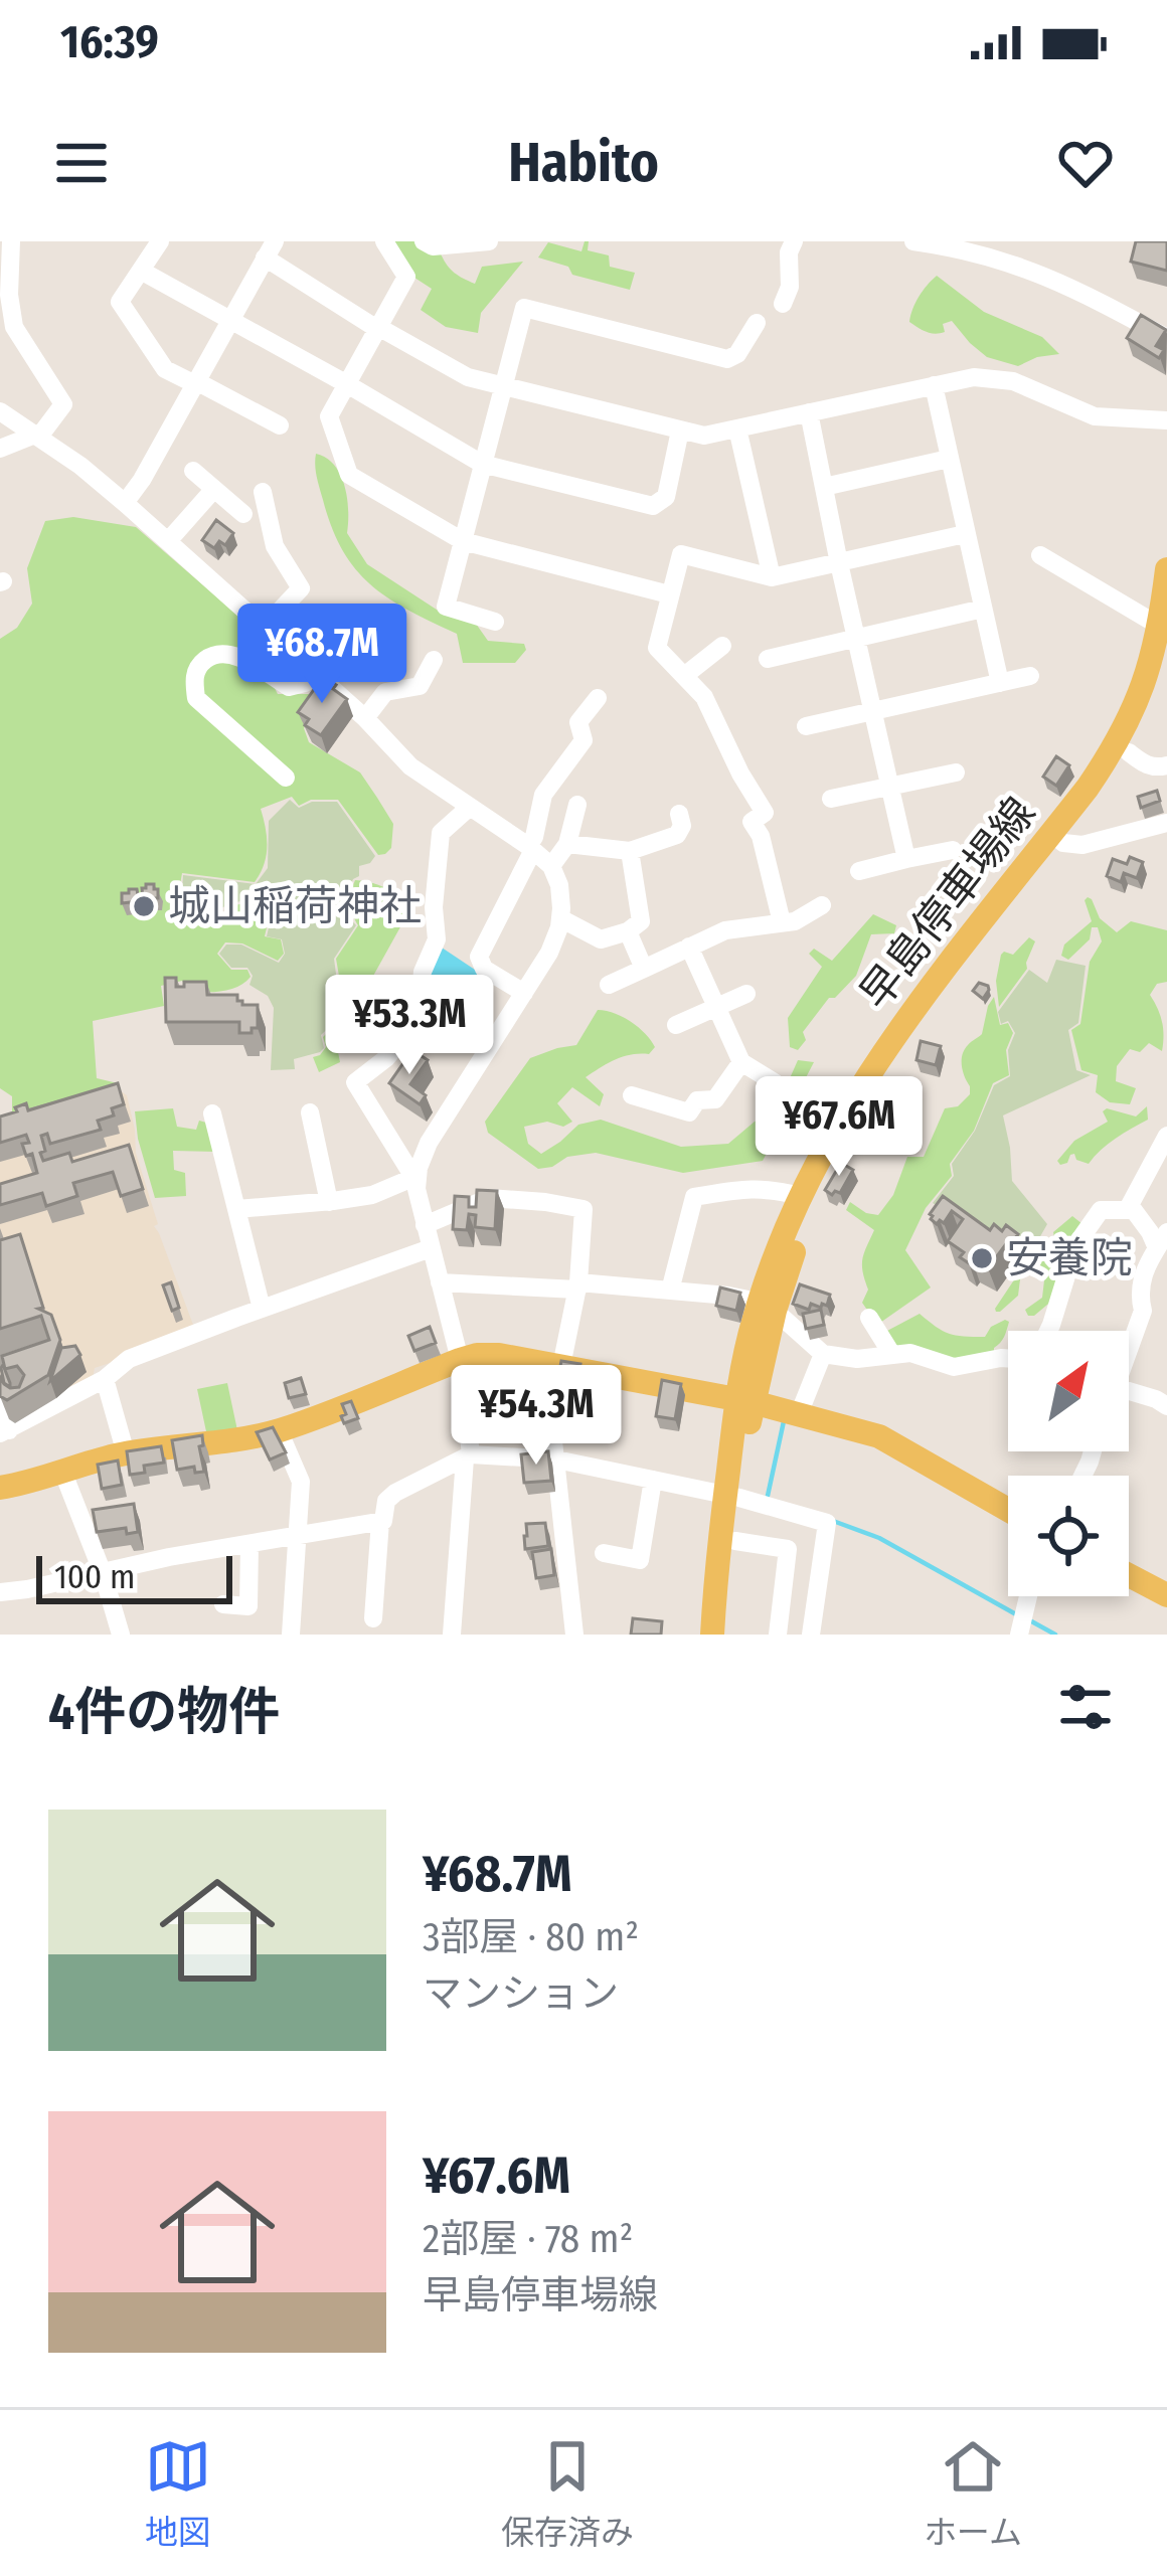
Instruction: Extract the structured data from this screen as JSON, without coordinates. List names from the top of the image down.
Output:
{
  "streets": {
    "main road": ["早島停車場線"]
  },
  "places": ["城山稲荷神社", "安養院"],
  "scale_bar": "100 m",
  "north": "top right",
  "page": {
    "status": "16:39",
    "header": "Habito",
    "price": [
      "¥68.7M",
      "¥53.3M",
      "¥67.6M",
      "¥54.3M"
    ],
    "scale": "100 m",
    "heading": "4件の物件",
    "list": [
      {
        "name": "¥68.7M",
        "note": "3部屋 · 80 m² · マンション"
      },
      {
        "name": "¥67.6M",
        "note": "2部屋 · 78 m² · 早島停車場線"
      }
    ],
    "tabs": ["地図", "保存済み", "ホーム"]
  }
}
